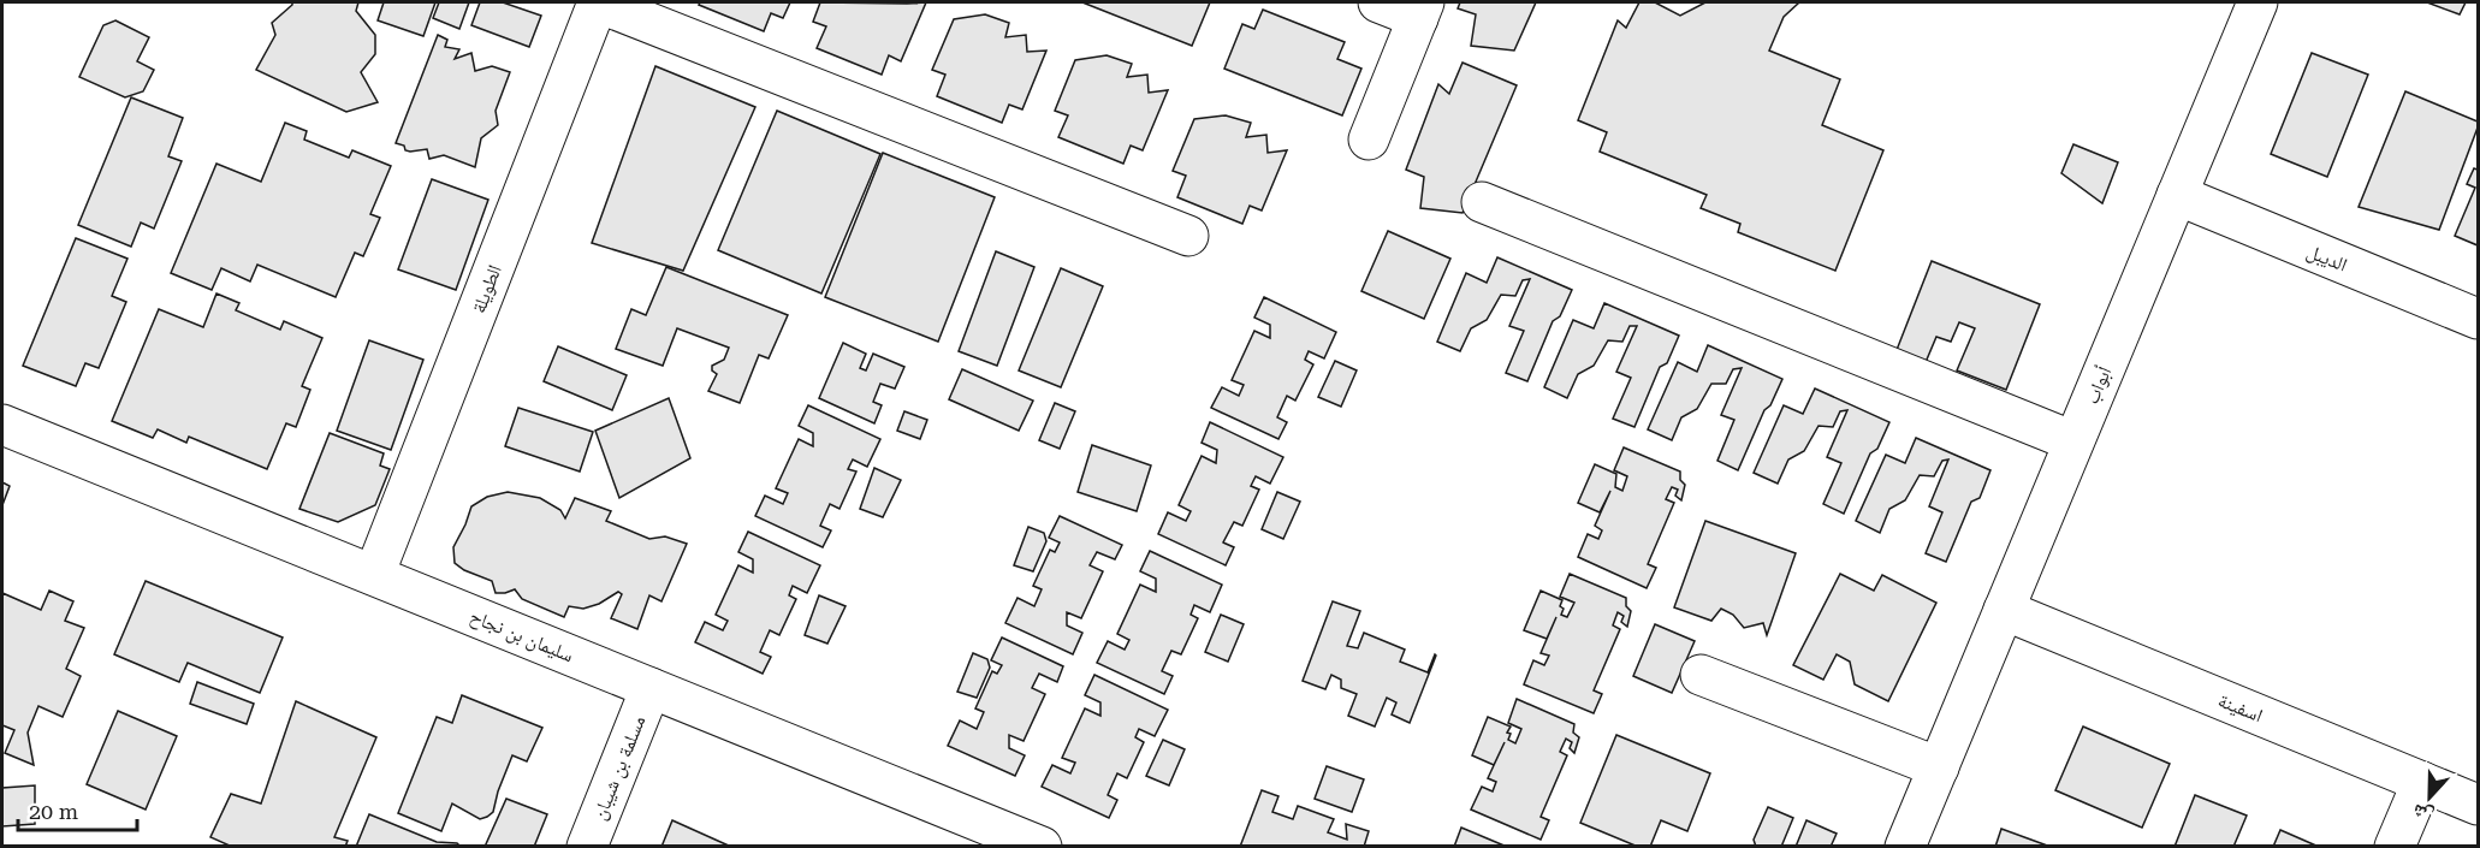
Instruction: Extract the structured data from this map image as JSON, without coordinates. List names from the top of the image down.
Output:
{
  "streets": {
    "street": [
      "الديبل",
      "الطويلة",
      "أبواب",
      "سليمان بن نجاح",
      "اسفينة",
      "مسلمة بن شيبان"
    ]
  },
  "crossings": [
    ["الديبل", "أبواب"],
    ["الطويلة", "سليمان بن نجاح"],
    ["أبواب", "اسفينة"],
    ["سليمان بن نجاح", "مسلمة بن شيبان"]
  ],
  "scale_bar": "20 m",
  "north": "bottom"
}
